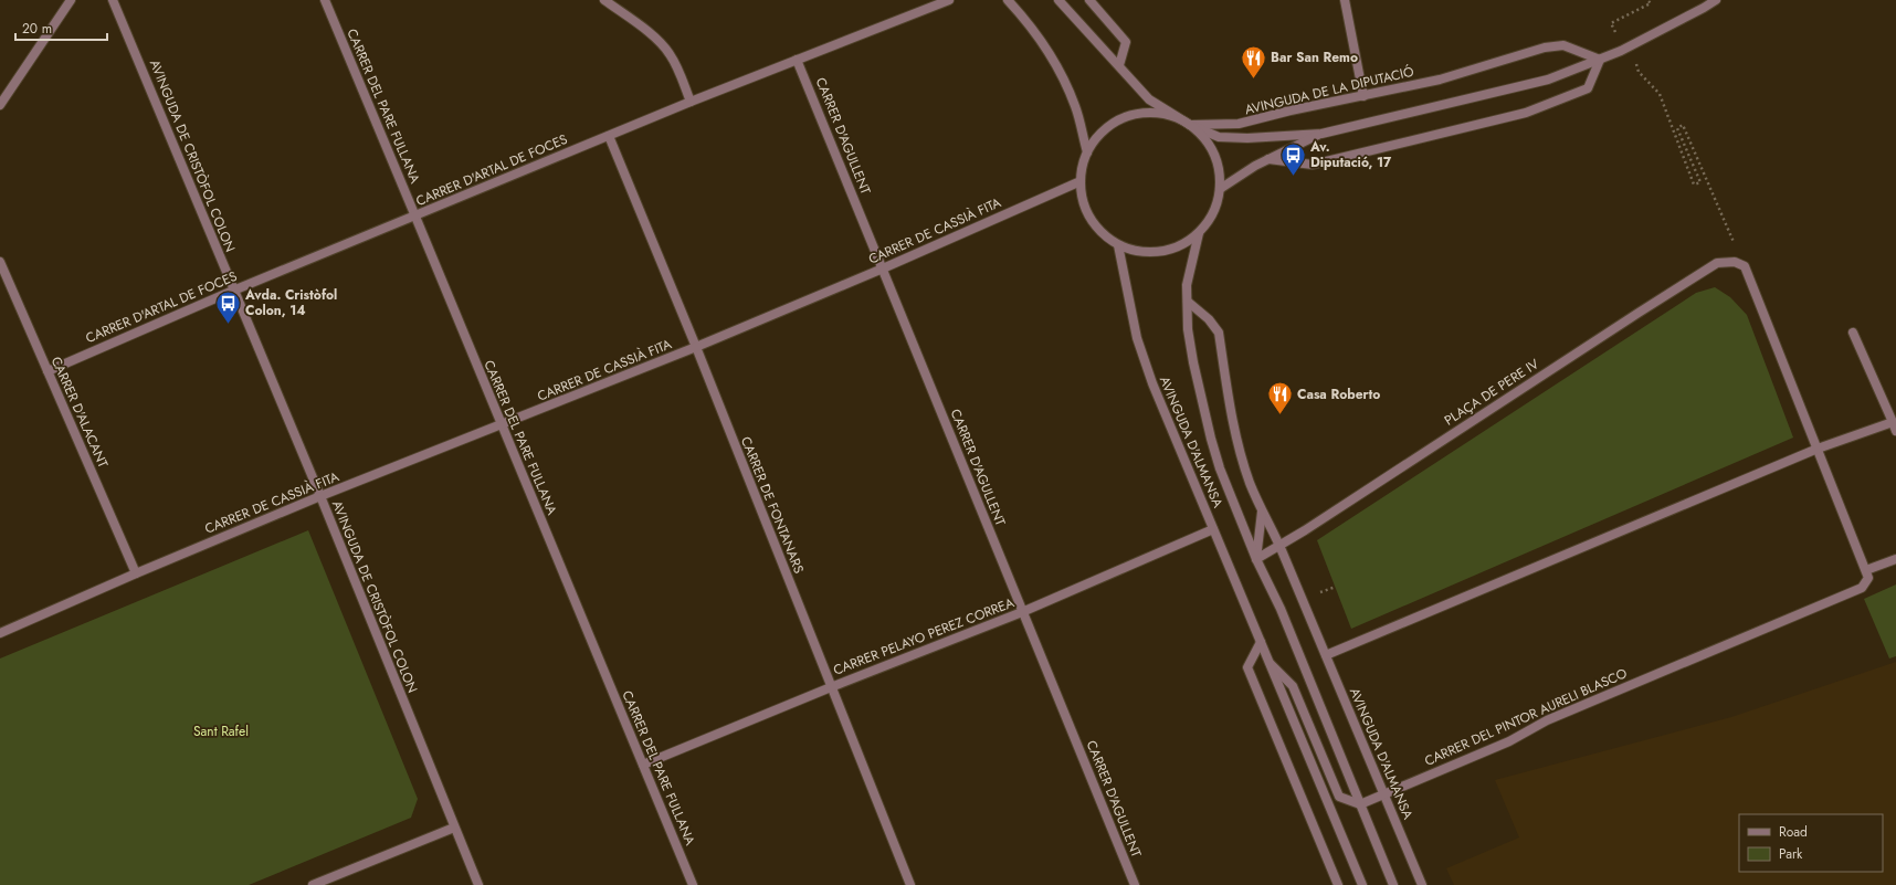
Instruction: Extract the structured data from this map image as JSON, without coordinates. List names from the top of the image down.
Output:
{
  "streets": {
    "street": [
      "AVINGUDA DE LA DIPUTACIÓ",
      "CARRER DEL PARE FULLANA",
      "CARRER D'AGULLENT",
      "AVINGUDA DE CRISTÒFOL COLON",
      "CARRER D'ARTAL DE FOCES",
      "CARRER DE CASSIÀ FITA",
      "PLAÇA DE PERE IV",
      "CARRER D'ALACANT",
      "AVINGUDA D'ALMANSA",
      "CARRER DE FONTANARS",
      "CARRER PELAYO PEREZ CORREA",
      "CARRER DEL PINTOR AURELI BLASCO"
    ]
  },
  "crossings": [
    ["AVINGUDA DE LA DIPUTACIÓ", "CARRER DE CASSIÀ FITA"],
    ["AVINGUDA DE LA DIPUTACIÓ", "AVINGUDA D'ALMANSA"],
    ["CARRER DEL PARE FULLANA", "CARRER D'ARTAL DE FOCES"],
    ["CARRER DEL PARE FULLANA", "CARRER DE CASSIÀ FITA"],
    ["CARRER DEL PARE FULLANA", "CARRER PELAYO PEREZ CORREA"],
    ["CARRER D'AGULLENT", "CARRER D'ARTAL DE FOCES"],
    ["CARRER D'AGULLENT", "CARRER DE CASSIÀ FITA"],
    ["CARRER D'AGULLENT", "CARRER PELAYO PEREZ CORREA"],
    ["AVINGUDA DE CRISTÒFOL COLON", "CARRER D'ARTAL DE FOCES"],
    ["AVINGUDA DE CRISTÒFOL COLON", "CARRER DE CASSIÀ FITA"],
    ["CARRER D'ARTAL DE FOCES", "CARRER D'ALACANT"],
    ["CARRER D'ARTAL DE FOCES", "CARRER DE FONTANARS"],
    ["CARRER DE CASSIÀ FITA", "CARRER D'ALACANT"],
    ["CARRER DE CASSIÀ FITA", "AVINGUDA D'ALMANSA"],
    ["CARRER DE CASSIÀ FITA", "CARRER DE FONTANARS"],
    ["PLAÇA DE PERE IV", "AVINGUDA D'ALMANSA"],
    ["AVINGUDA D'ALMANSA", "CARRER PELAYO PEREZ CORREA"],
    ["AVINGUDA D'ALMANSA", "CARRER DEL PINTOR AURELI BLASCO"],
    ["CARRER DE FONTANARS", "CARRER PELAYO PEREZ CORREA"]
  ],
  "parks": ["Sant Rafel"],
  "places": {
    "restaurant": ["Bar San Remo", "Casa Roberto"],
    "bus stop": ["Av. Diputació, 17", "Avda. Cristòfol Colon, 14"]
  },
  "legend": ["Road", "Park"],
  "scale_bar": "20 m"
}
